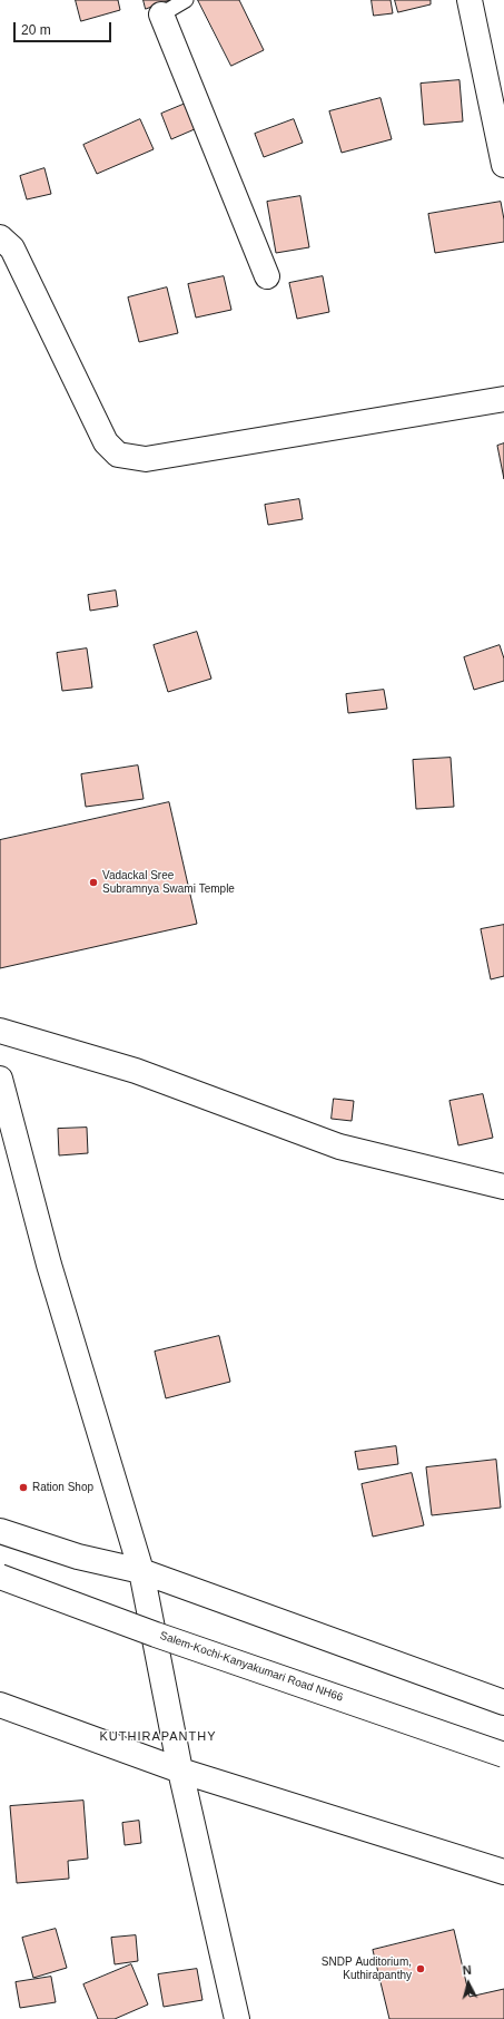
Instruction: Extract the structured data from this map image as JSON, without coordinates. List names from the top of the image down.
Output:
{
  "streets": {
    "main road": ["Salem-Kochi-Kanyakumari Road NH66"]
  },
  "districts": ["KUTHIRAPANTHY"],
  "places": ["Vadackal Sree Subramnya Swami Temple", "Ration Shop", "SNDP Auditorium, Kuthirapanthy"],
  "scale_bar": "20 m",
  "north": "top"
}
